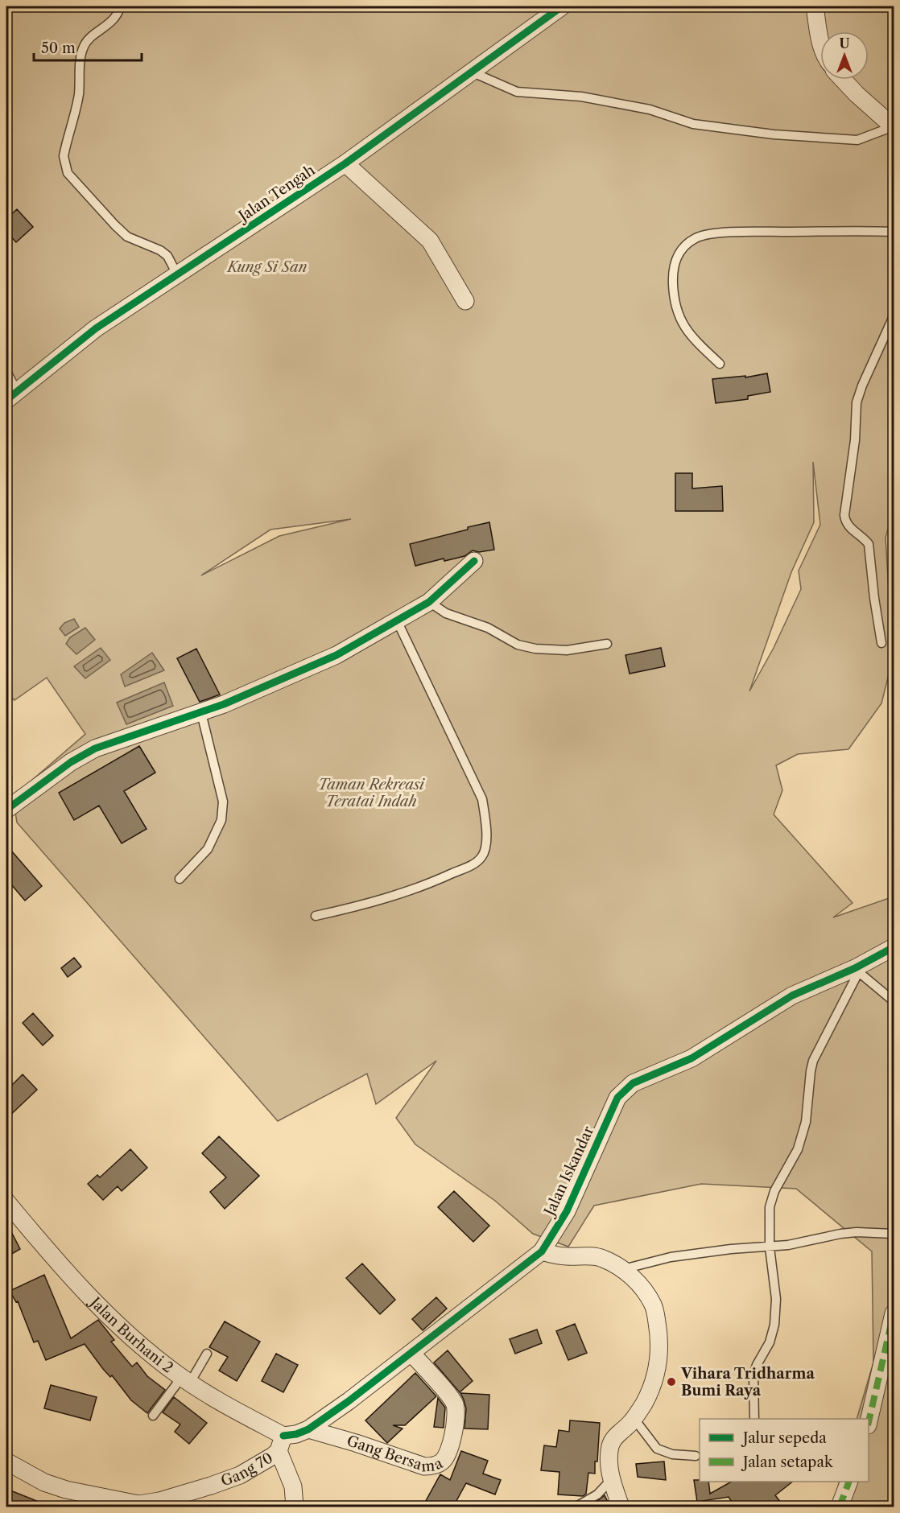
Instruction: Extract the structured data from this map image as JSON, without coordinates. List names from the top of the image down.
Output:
{
  "streets": {
    "street": [
      "Jalan Tengah",
      "Jalan Iskandar",
      "Jalan Burhani 2",
      "Gang Bersama",
      "Gang 70"
    ]
  },
  "crossings": [
    ["Jalan Iskandar", "Jalan Burhani 2"],
    ["Jalan Iskandar", "Gang Bersama"],
    ["Jalan Iskandar", "Gang 70"],
    ["Jalan Burhani 2", "Gang 70"]
  ],
  "parks": ["Kung Si San", "Taman Rekreasi Teratai Indah"],
  "places": ["Vihara Tridharma Bumi Raya"],
  "legend": ["Jalur sepeda", "Jalan setapak"],
  "scale_bar": "50 m",
  "north": "top"
}
